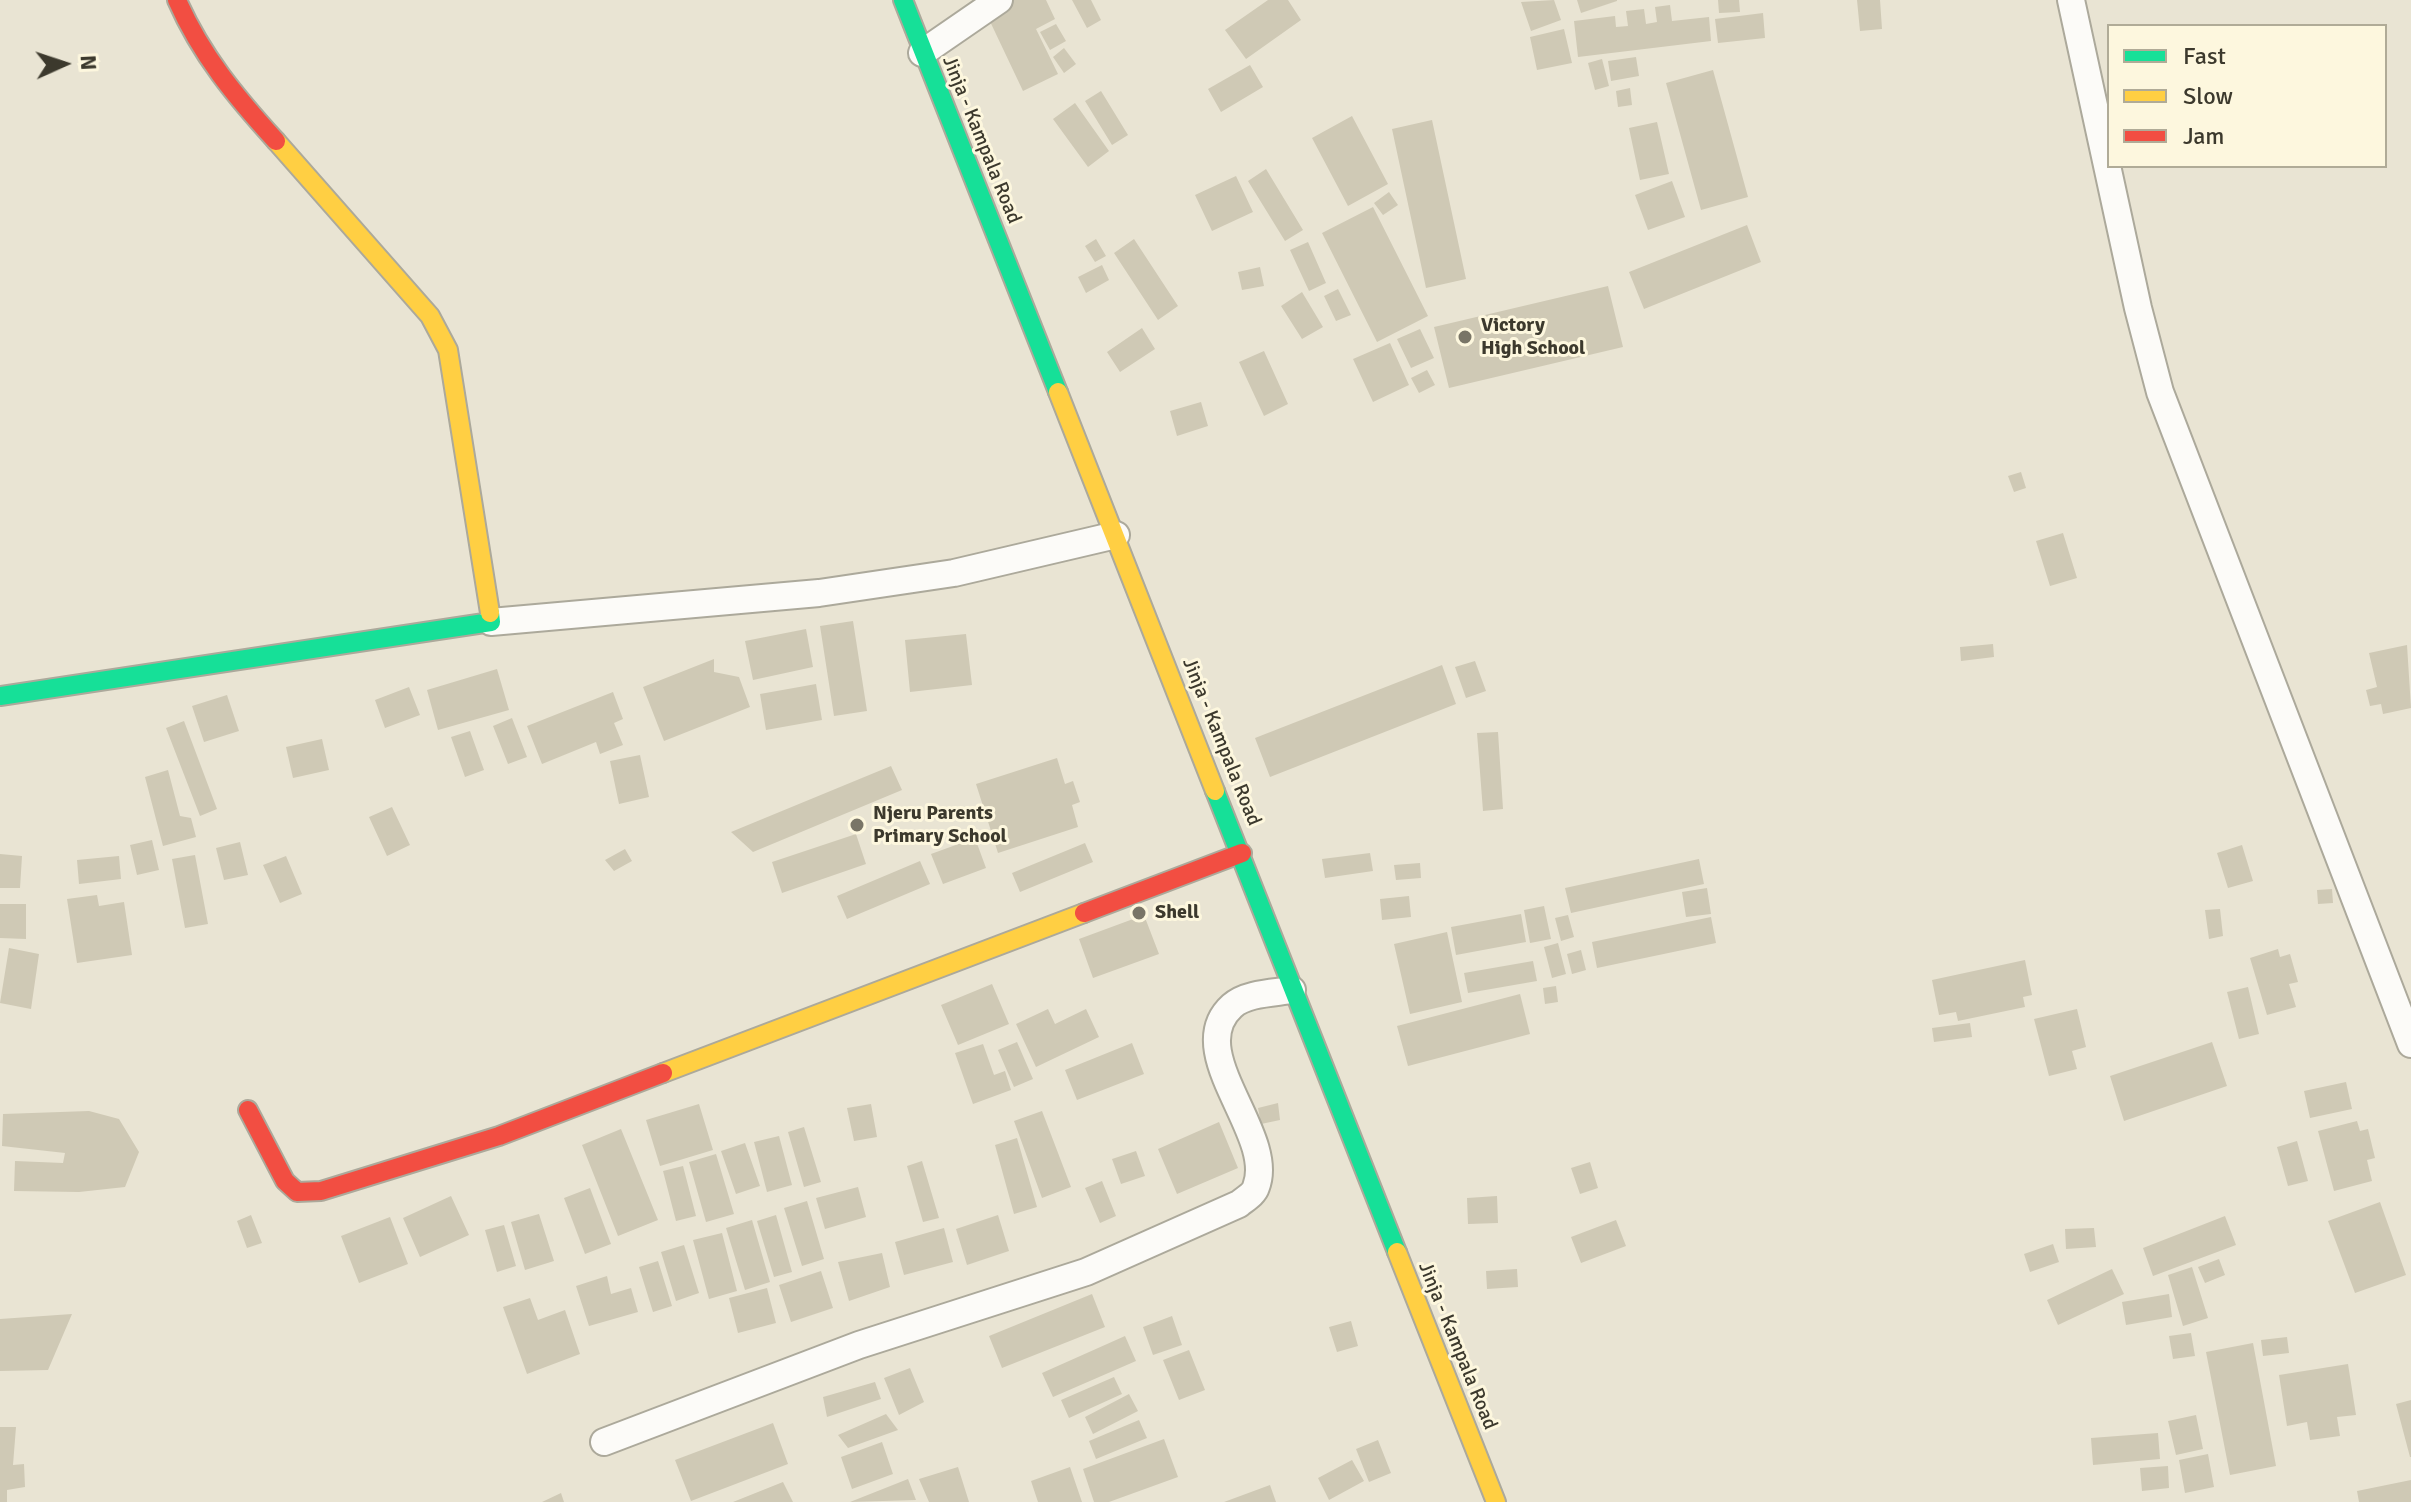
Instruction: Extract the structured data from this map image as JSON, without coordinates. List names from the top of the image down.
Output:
{
  "streets": {
    "main road": ["Jinja - Kampala Road"]
  },
  "places": ["Victory High School", "Njeru Parents Primary School", "Shell"],
  "legend": ["Fast", "Slow", "Jam"],
  "north": "right"
}
